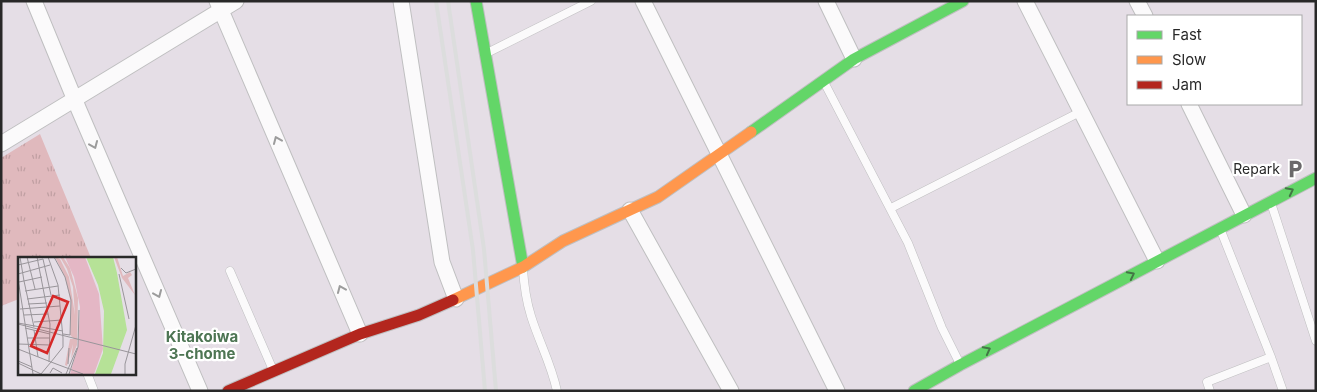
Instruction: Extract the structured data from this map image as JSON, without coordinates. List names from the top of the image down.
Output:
{
  "districts": ["Kitakoiwa 3-chome"],
  "places": {
    "parking": ["Repark"]
  },
  "legend": ["Fast", "Slow", "Jam"]
}
